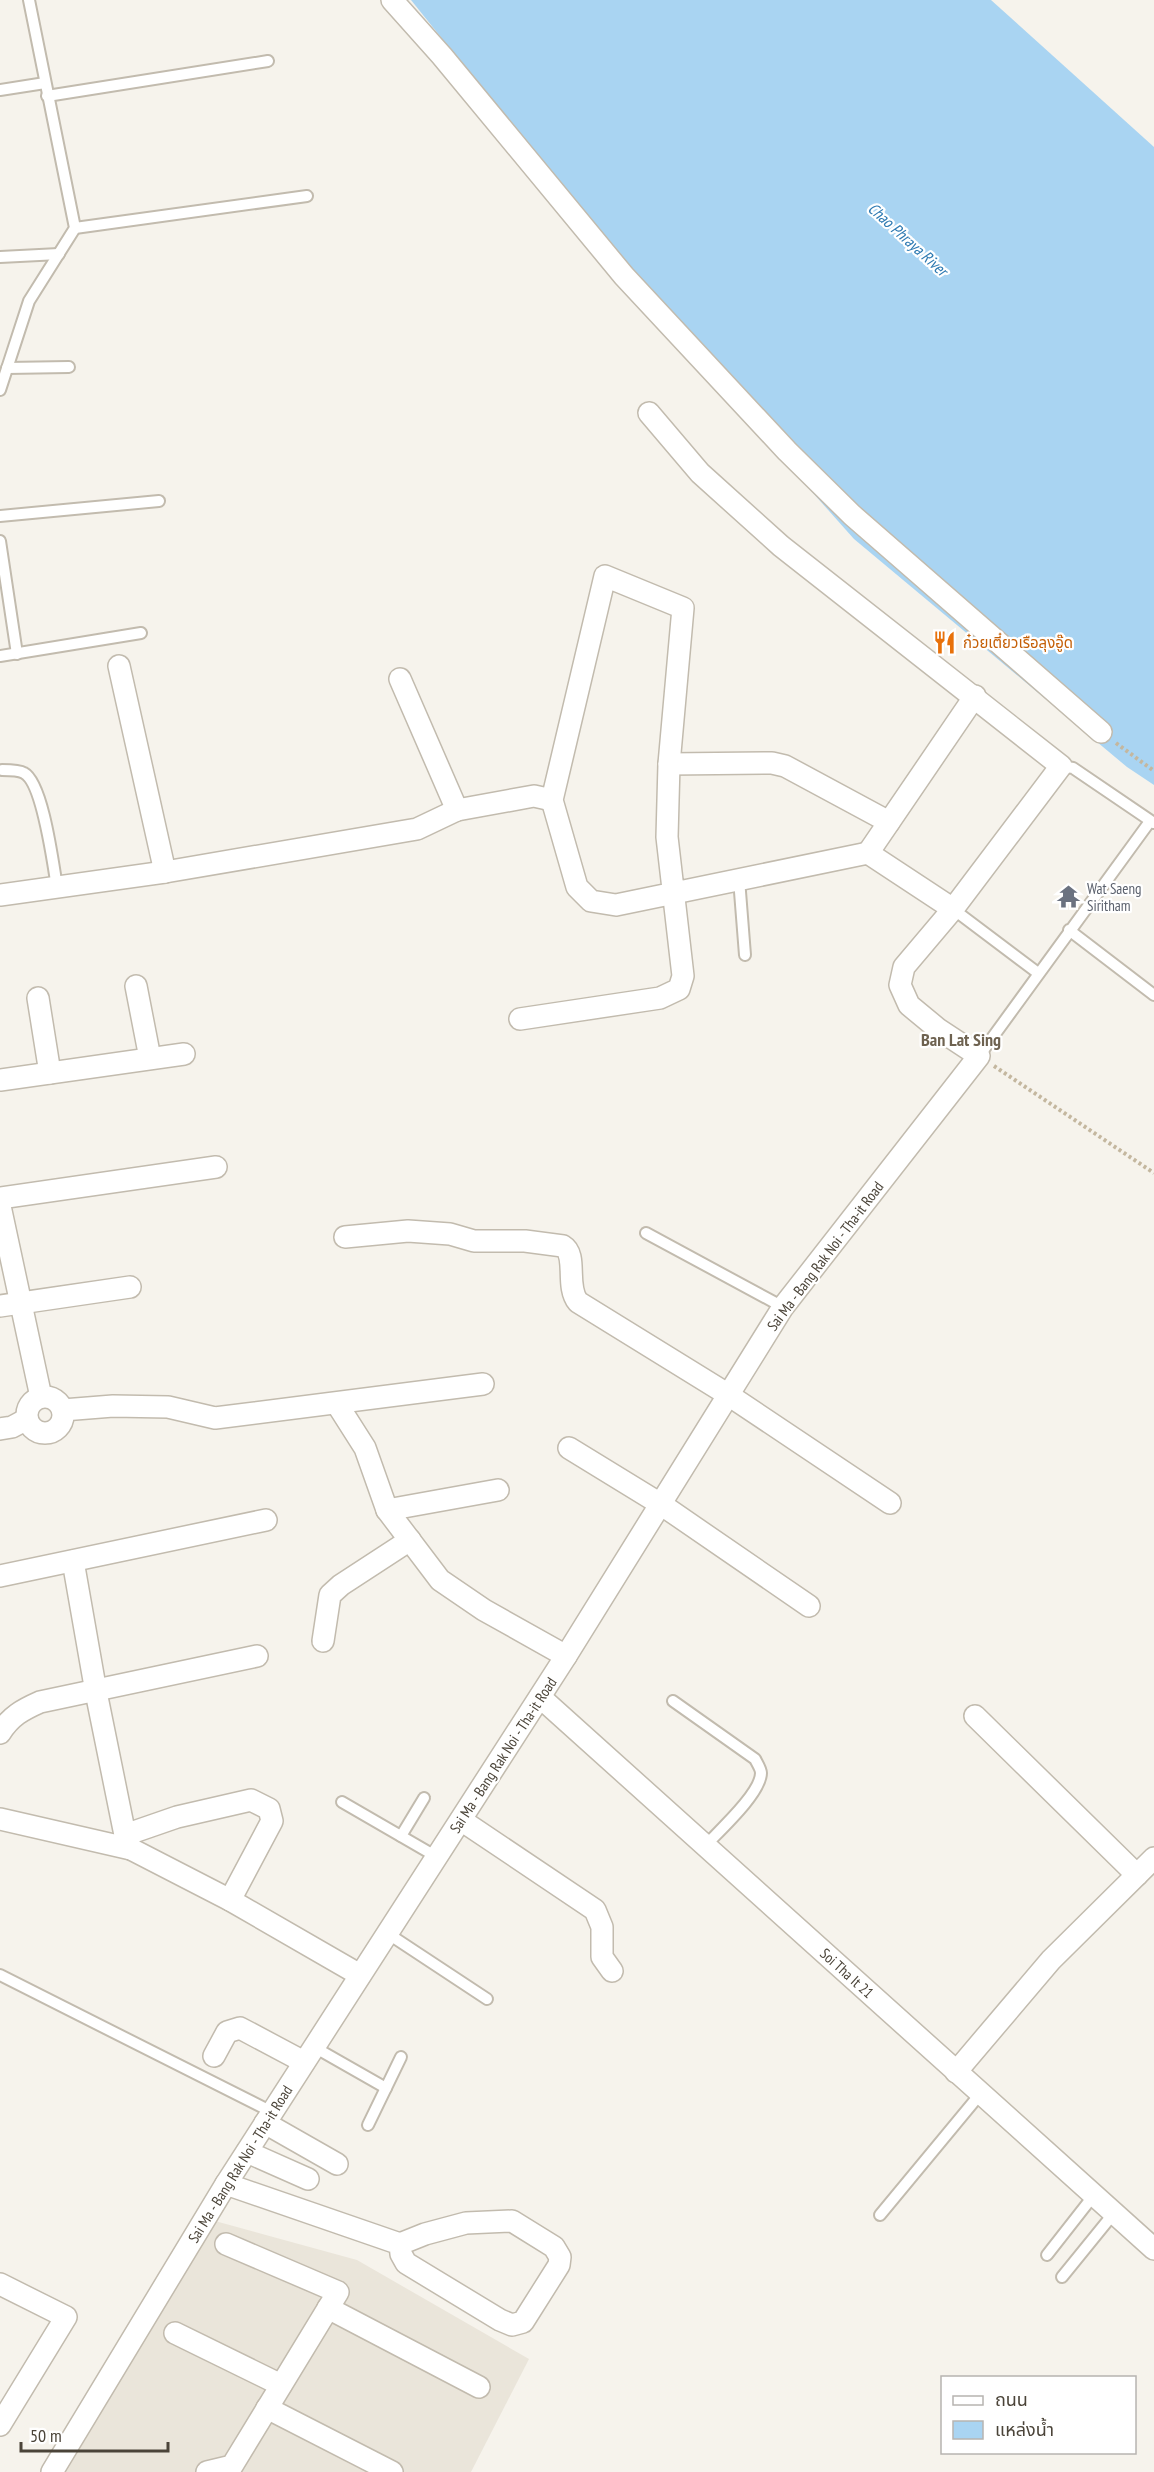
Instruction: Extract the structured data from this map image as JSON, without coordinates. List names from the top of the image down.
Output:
{
  "streets": {
    "street": ["Sai Ma - Bang Rak Noi - Tha-it Road", "Soi Tha It 21"]
  },
  "crossings": [
    ["Sai Ma - Bang Rak Noi - Tha-it Road", "Soi Tha It 21"]
  ],
  "districts": ["Ban Lat Sing"],
  "water": ["Chao Phraya River"],
  "places": {
    "restaurant": ["ก๋วยเตี๋ยวเรือลุงอู๊ด"],
    "temple": ["Wat Saeng Siritham"]
  },
  "legend": ["ถนน", "แหล่งน้ำ"],
  "scale_bar": "50 m"
}
